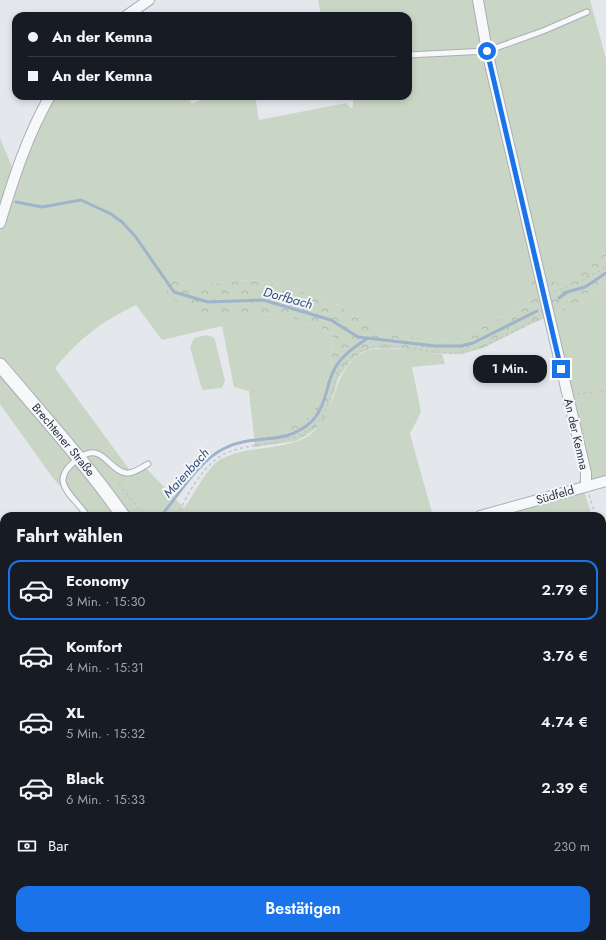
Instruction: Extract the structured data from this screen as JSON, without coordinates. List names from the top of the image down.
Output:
{
  "streets": {
    "street": ["An der Kemna", "Brechtener Straße", "Südfeld"]
  },
  "crossings": [
    ["An der Kemna", "Südfeld"]
  ],
  "water": ["Dorfbach", "Maienbach"],
  "page": {
    "banner": ["An der Kemna", "An der Kemna"],
    "bubble": "1 Min.",
    "heading": "Fahrt wählen",
    "list": [
      {
        "name": "Economy",
        "note": "3 Min. · 15:30",
        "value": "2.79 €"
      },
      {
        "name": "Komfort",
        "note": "4 Min. · 15:31",
        "value": "3.76 €"
      },
      {
        "name": "XL",
        "note": "5 Min. · 15:32",
        "value": "4.74 €"
      },
      {
        "name": "Black",
        "note": "6 Min. · 15:33",
        "value": "2.39 €"
      }
    ],
    "pay": ["Bar", "230 m"],
    "buttons": "Bestätigen"
  }
}
